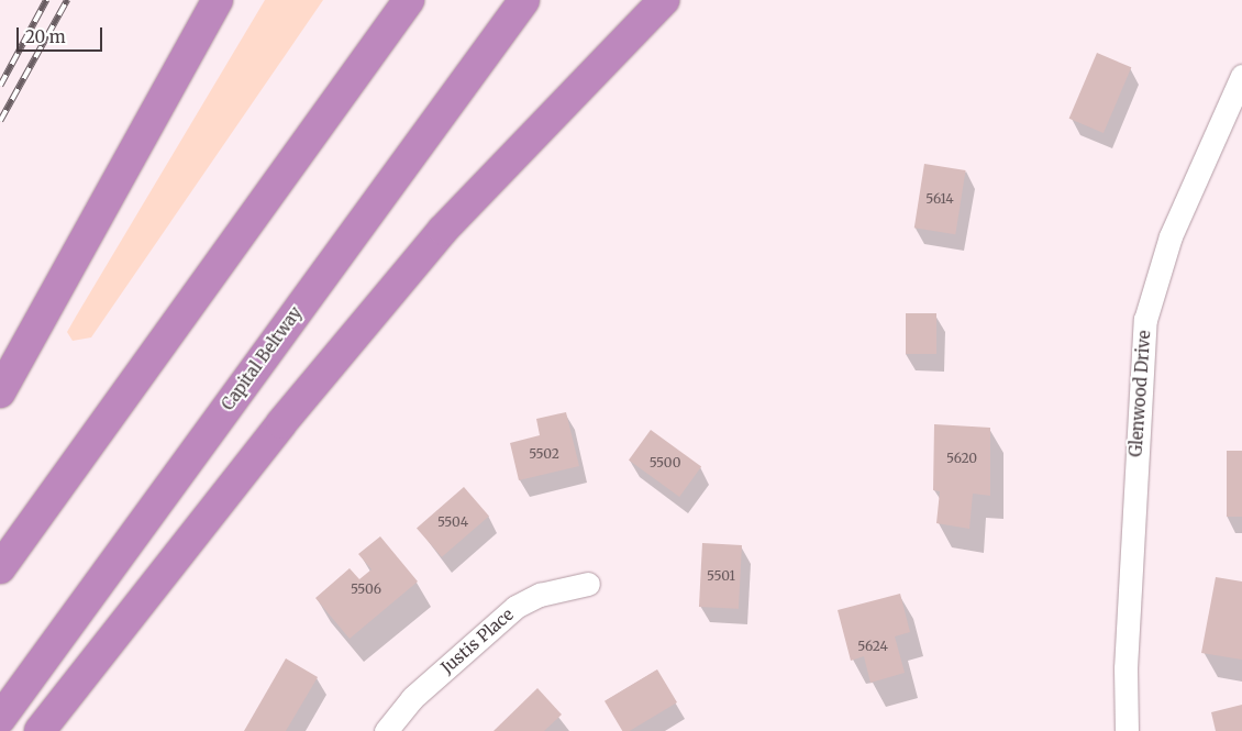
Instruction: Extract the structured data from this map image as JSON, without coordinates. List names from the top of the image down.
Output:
{
  "streets": {
    "highway": ["Capital Beltway"],
    "street": ["Glenwood Drive", "Justis Place"]
  },
  "house_numbers": [
    "5614",
    "5502",
    "5620",
    "5500",
    "5504",
    "5501",
    "5506",
    "5624"
  ],
  "scale_bar": "20 m"
}
